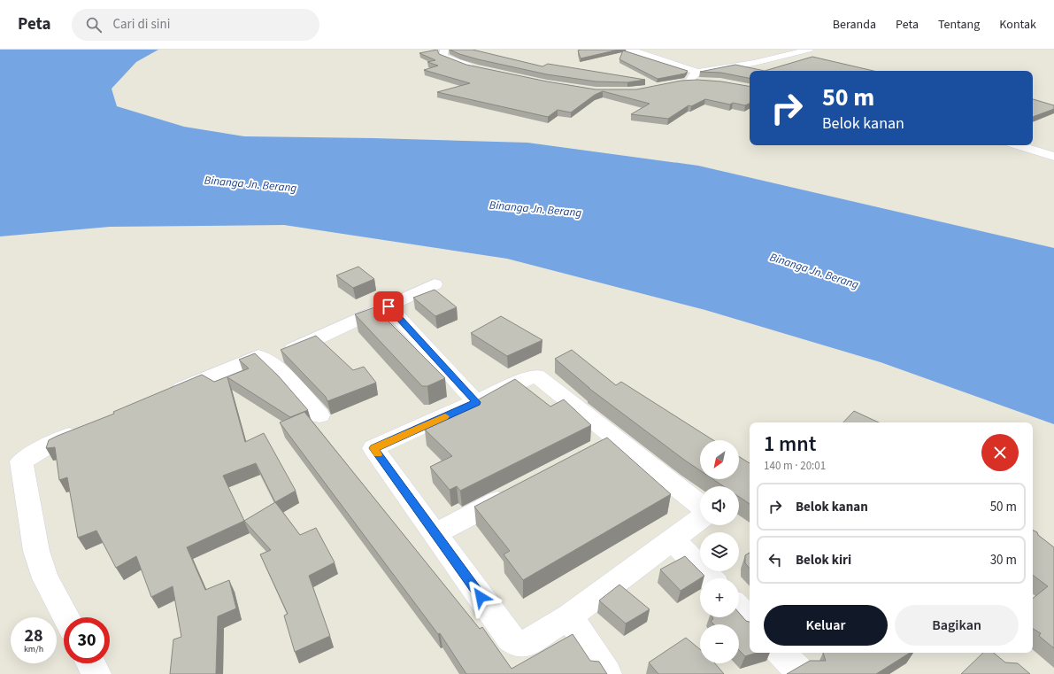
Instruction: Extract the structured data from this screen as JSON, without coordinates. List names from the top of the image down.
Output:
{
  "water": ["Binanga Jn. Berang"],
  "north": "bottom left",
  "page": {
    "header": "Peta",
    "search": "Cari di sini",
    "nav": [
      "Beranda",
      "Peta",
      "Tentang",
      "Kontak"
    ],
    "turn": ["50 m", "Belok kanan"],
    "heading": ["1 mnt", "140 m · 20:01"],
    "map_buttons": ["+", "−"],
    "list": [
      {
        "name": "Belok kanan",
        "value": "50 m"
      },
      {
        "name": "Belok kiri",
        "value": "30 m"
      }
    ],
    "buttons": ["Keluar", "Bagikan"],
    "speed": "28 km/h",
    "limit": "30"
  }
}
